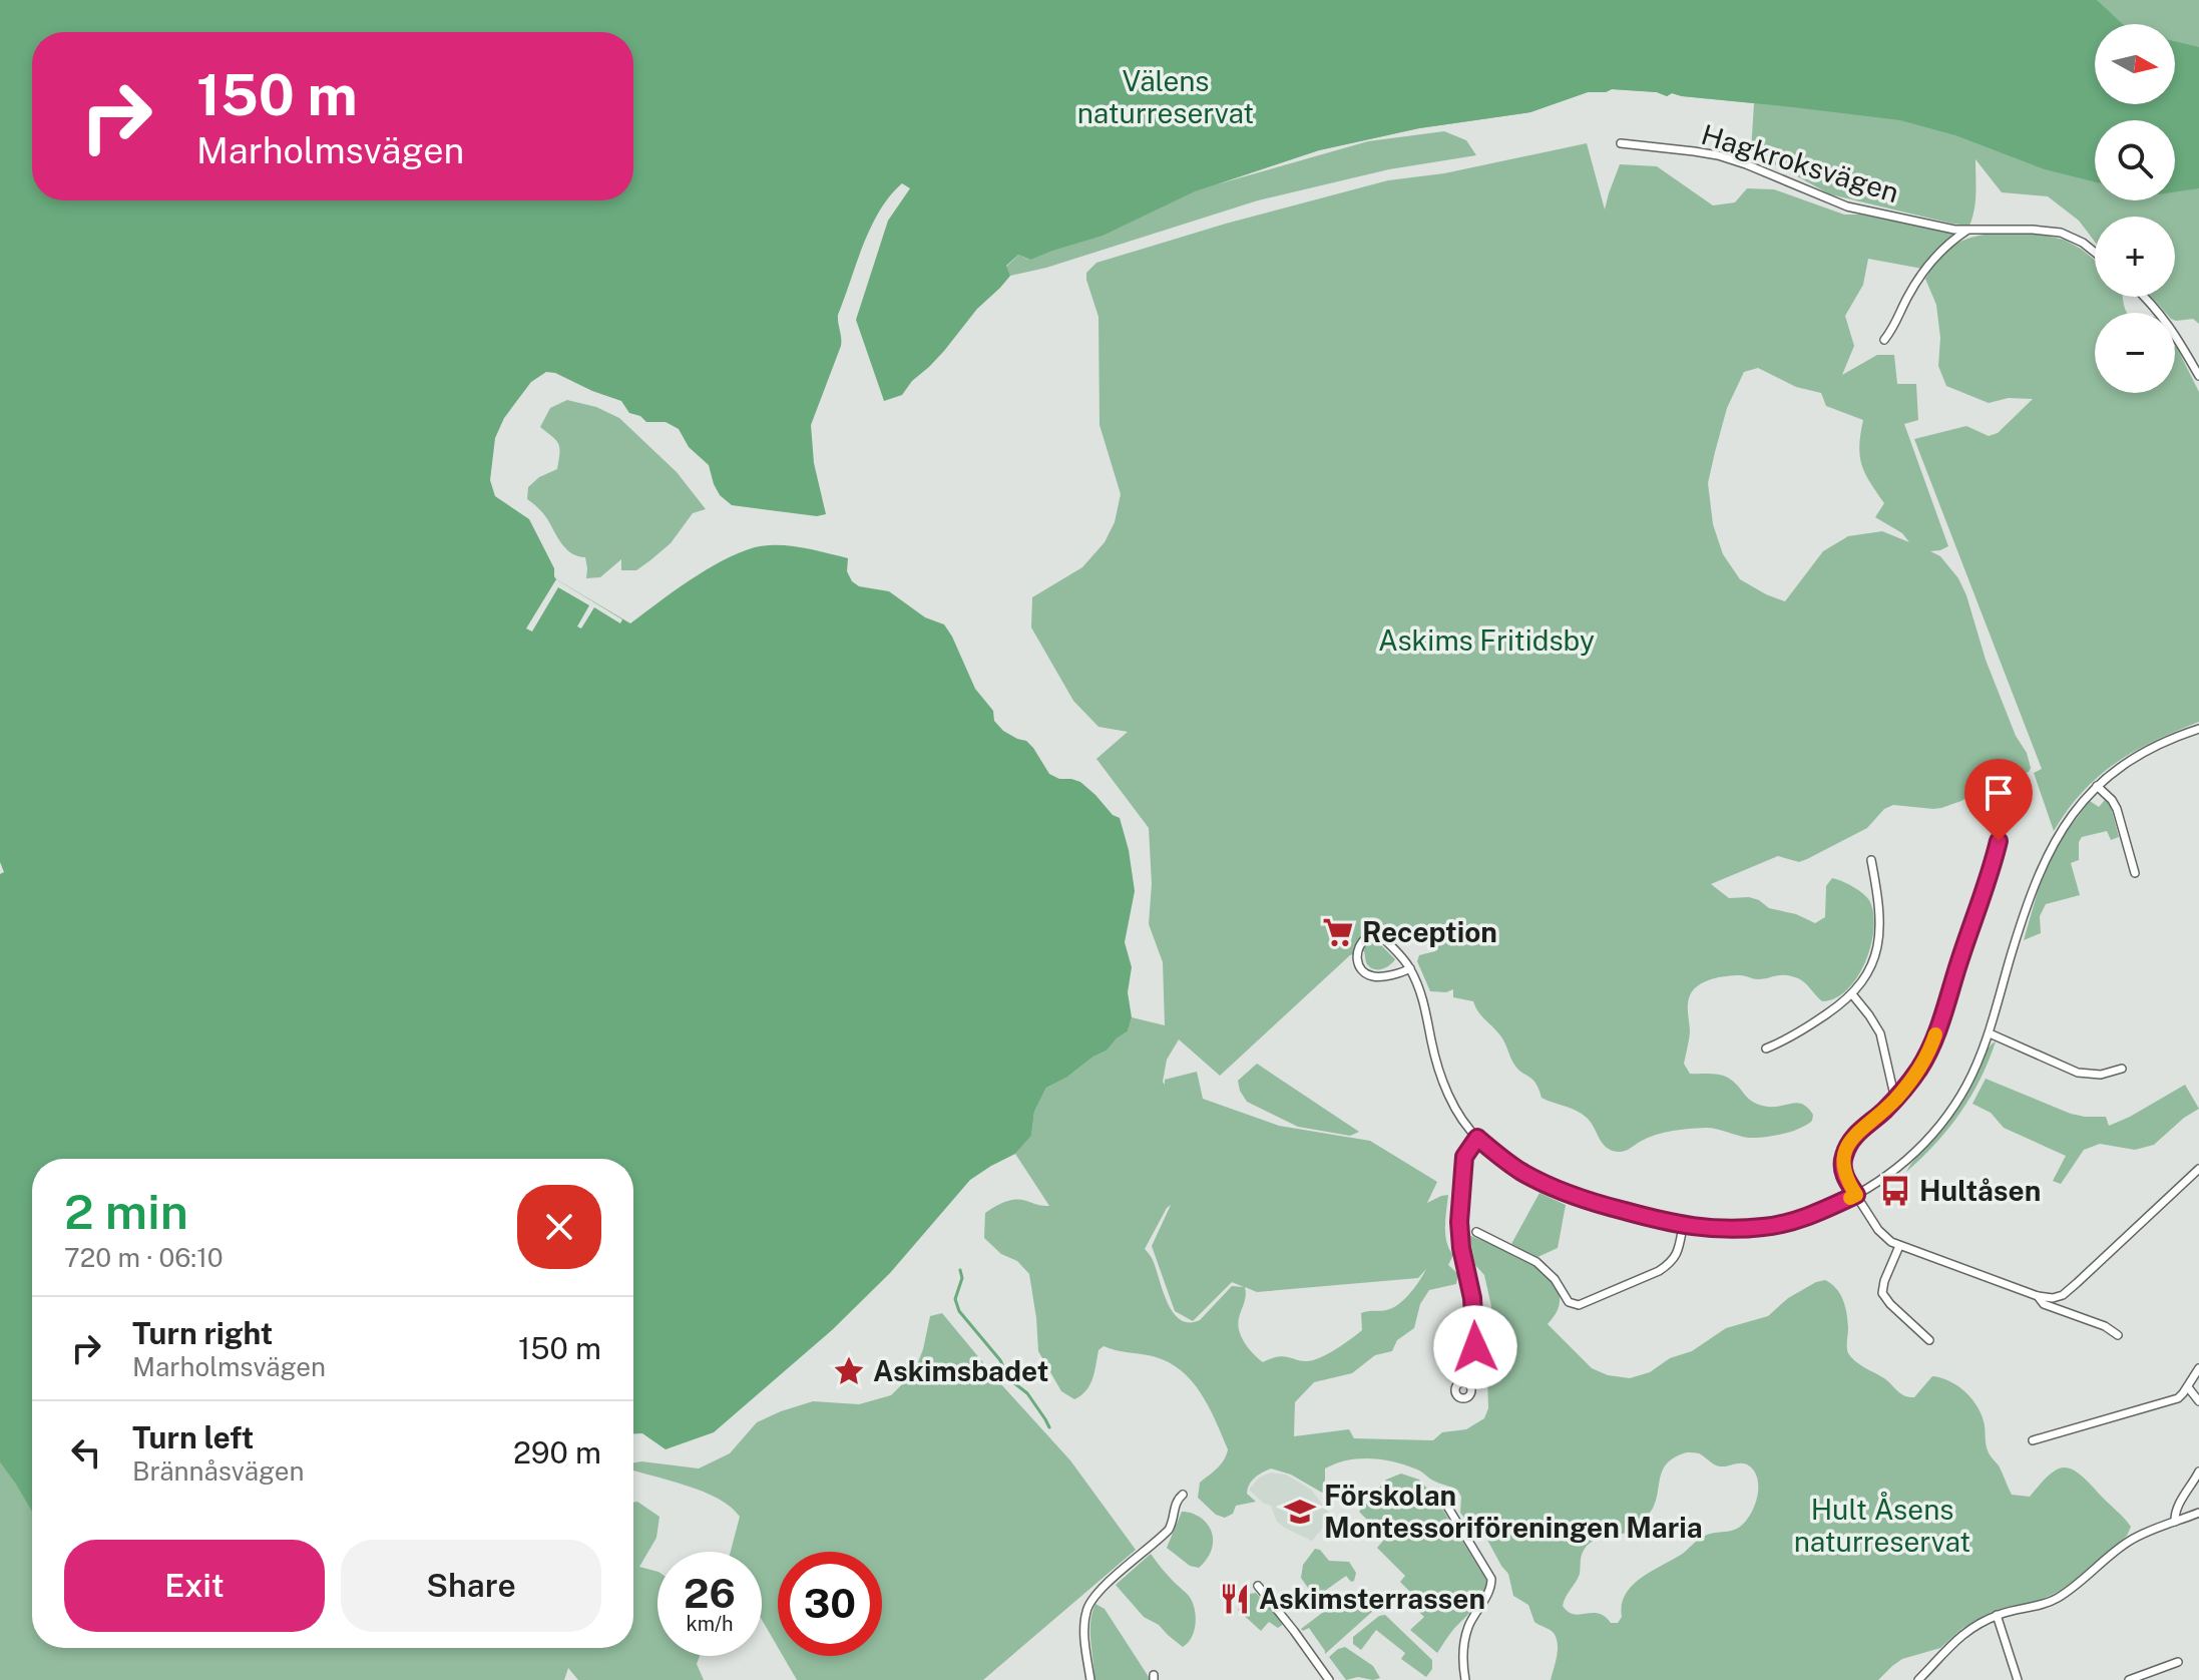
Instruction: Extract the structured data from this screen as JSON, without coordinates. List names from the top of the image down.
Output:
{
  "streets": {
    "street": ["Hagkroksvägen"]
  },
  "parks": ["Välens naturreservat", "Askims Fritidsby", "Hult Åsens naturreservat"],
  "places": {
    "supermarket": ["Reception"],
    "bus stop": ["Hultåsen"],
    "place": ["Askimsbadet"],
    "school or university": ["Förskolan Montessoriföreningen Maria"],
    "restaurant": ["Askimsterrassen"]
  },
  "north": "right",
  "page": {
    "map_buttons": ["+", "−"],
    "turn": ["150 m", "Marholmsvägen"],
    "heading": ["2 min", "720 m · 06:10"],
    "list": [
      {
        "name": "Turn right",
        "note": "Marholmsvägen",
        "value": "150 m"
      },
      {
        "name": "Turn left",
        "note": "Brännåsvägen",
        "value": "290 m"
      }
    ],
    "buttons": ["Exit", "Share"],
    "speed": "26 km/h",
    "limit": "30"
  }
}
